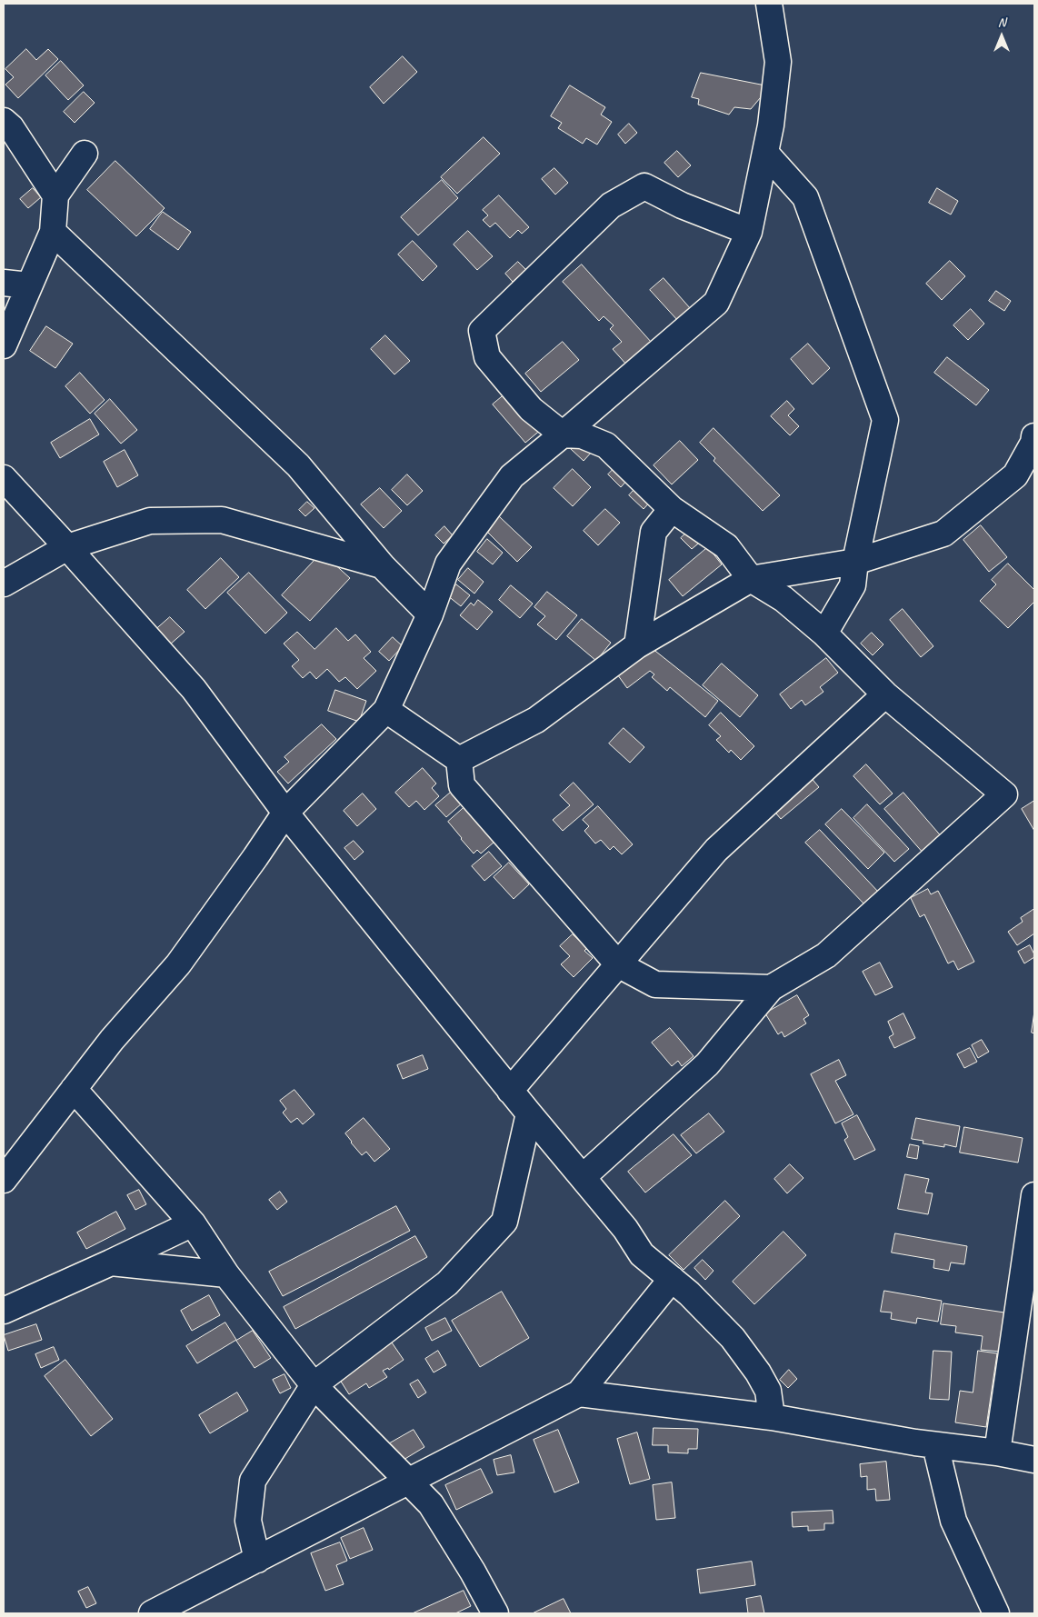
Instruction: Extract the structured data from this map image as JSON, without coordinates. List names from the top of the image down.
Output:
{
  "north": "top"
}
